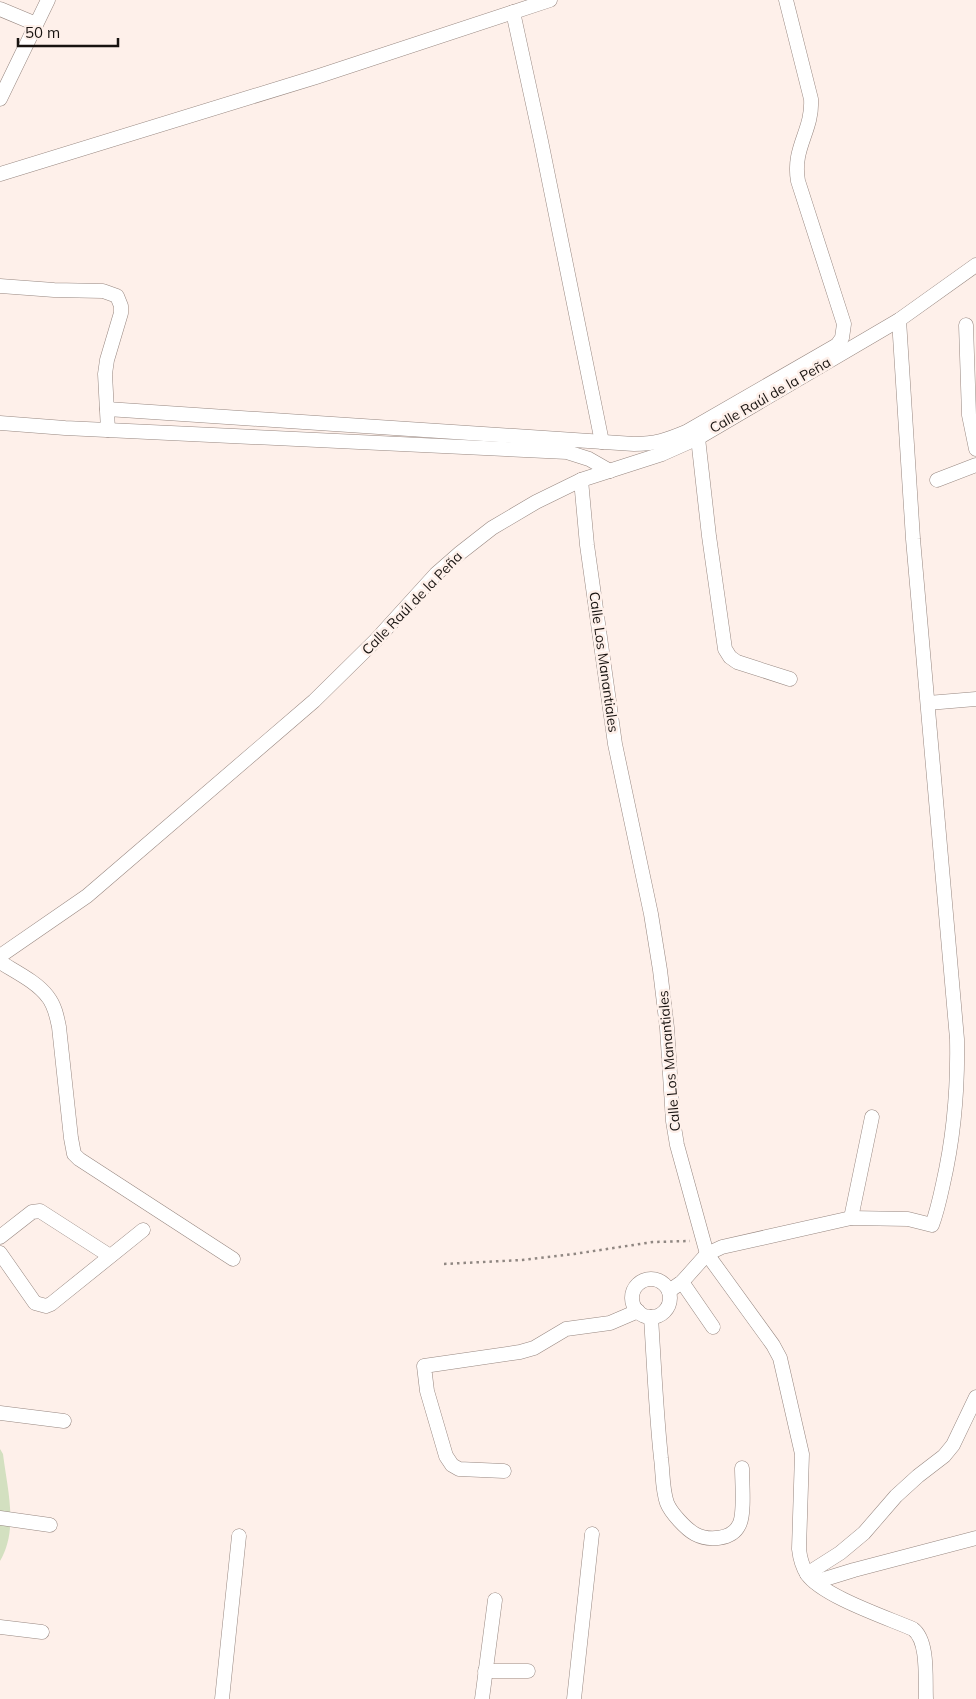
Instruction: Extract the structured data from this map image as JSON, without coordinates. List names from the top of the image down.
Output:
{
  "streets": {
    "street": ["Calle Raúl de la Peña", "Calle Los Manantiales"]
  },
  "crossings": [
    ["Calle Raúl de la Peña", "Calle Los Manantiales"]
  ],
  "scale_bar": "50 m"
}
